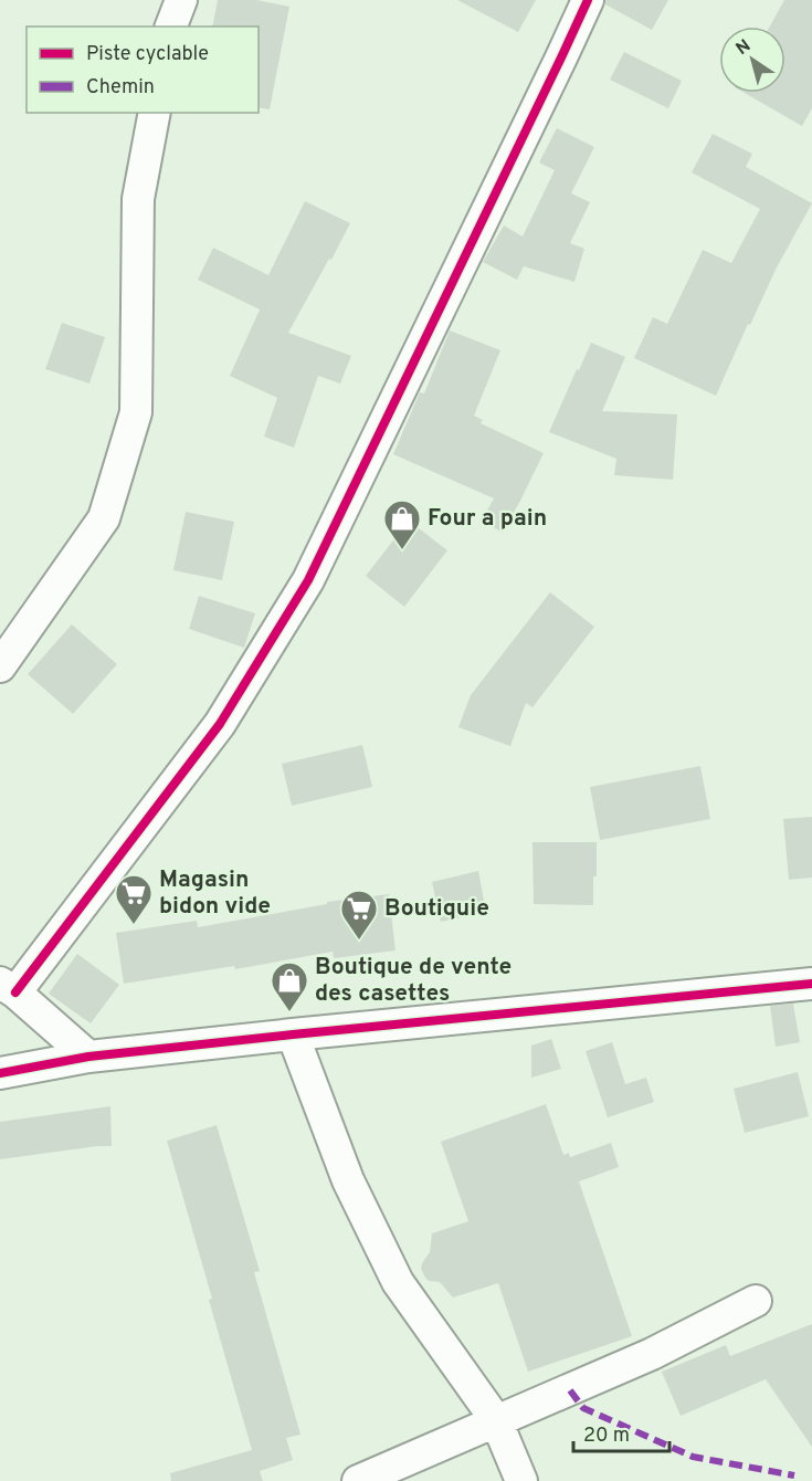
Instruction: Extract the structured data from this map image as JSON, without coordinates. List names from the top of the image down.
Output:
{
  "places": {
    "shop": ["Four a pain", "Boutique de vente des casettes"],
    "supermarket": ["Magasin bidon vide", "Boutiquie"]
  },
  "legend": ["Piste cyclable", "Chemin"],
  "scale_bar": "20 m",
  "north": "top left"
}
